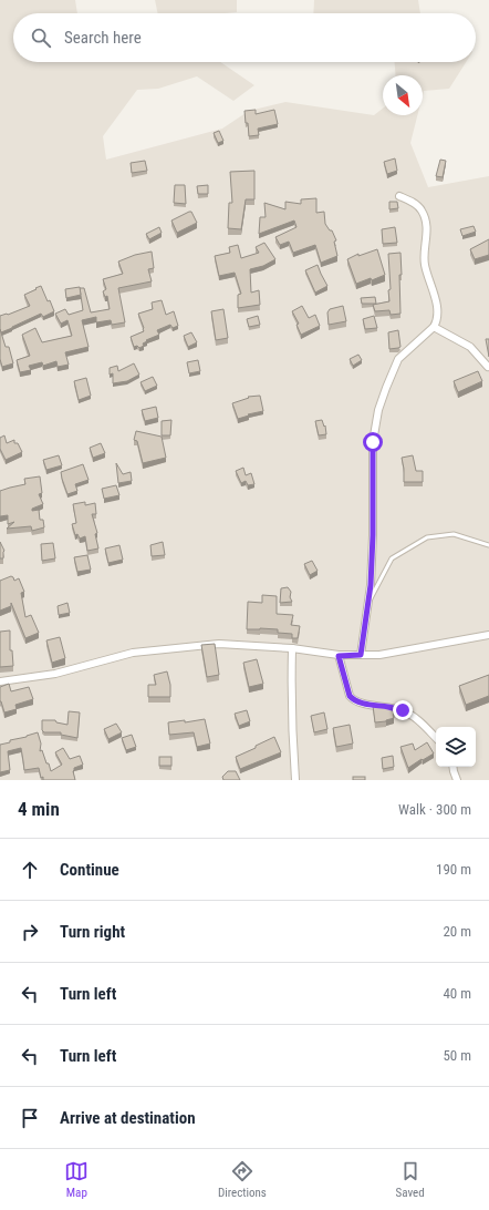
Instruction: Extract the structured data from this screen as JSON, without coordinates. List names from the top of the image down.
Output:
{
  "north": "bottom right",
  "page": {
    "search": "Search here",
    "heading": ["4 min", "Walk · 300 m"],
    "list": [
      ["Continue", "190 m"],
      ["Turn right", "20 m"],
      ["Turn left", "40 m"],
      ["Turn left", "50 m"],
      "Arrive at destination"
    ],
    "nav": ["Map", "Directions", "Saved"]
  }
}
